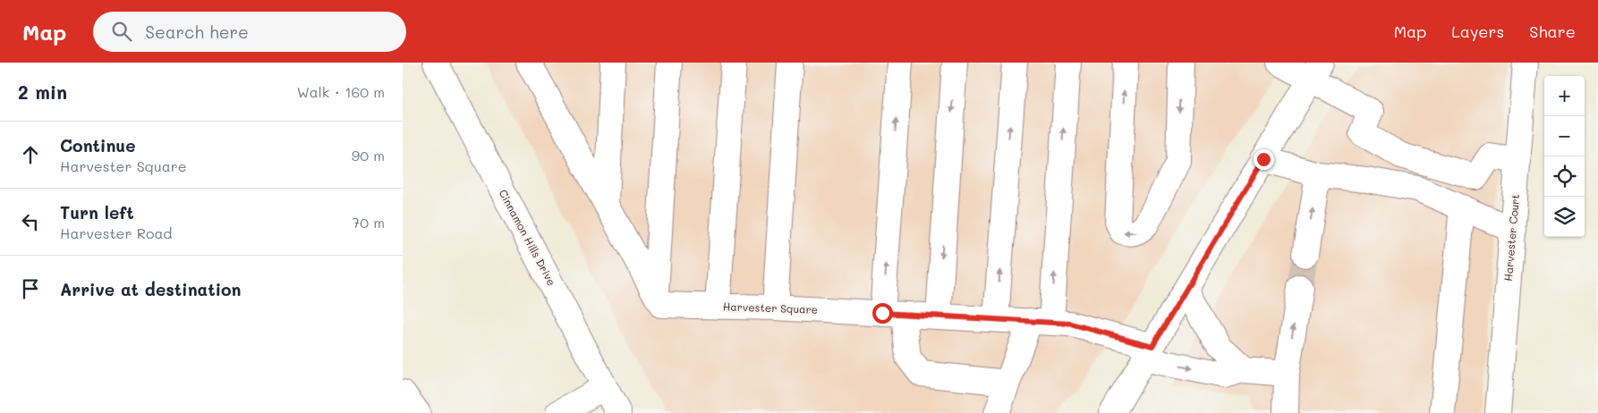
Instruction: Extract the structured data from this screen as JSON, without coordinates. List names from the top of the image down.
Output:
{
  "streets": {
    "street": ["Cinnamon Hills Drive", "Harvester Court", "Harvester Square"]
  },
  "page": {
    "header": "Map",
    "search": "Search here",
    "nav": ["Map", "Layers", "Share"],
    "heading": ["2 min", "Walk · 160 m"],
    "map_buttons": ["+", "−"],
    "list": [
      ["Continue", "Harvester Square", "90 m"],
      ["Turn left", "Harvester Road", "70 m"],
      "Arrive at destination"
    ]
  }
}
